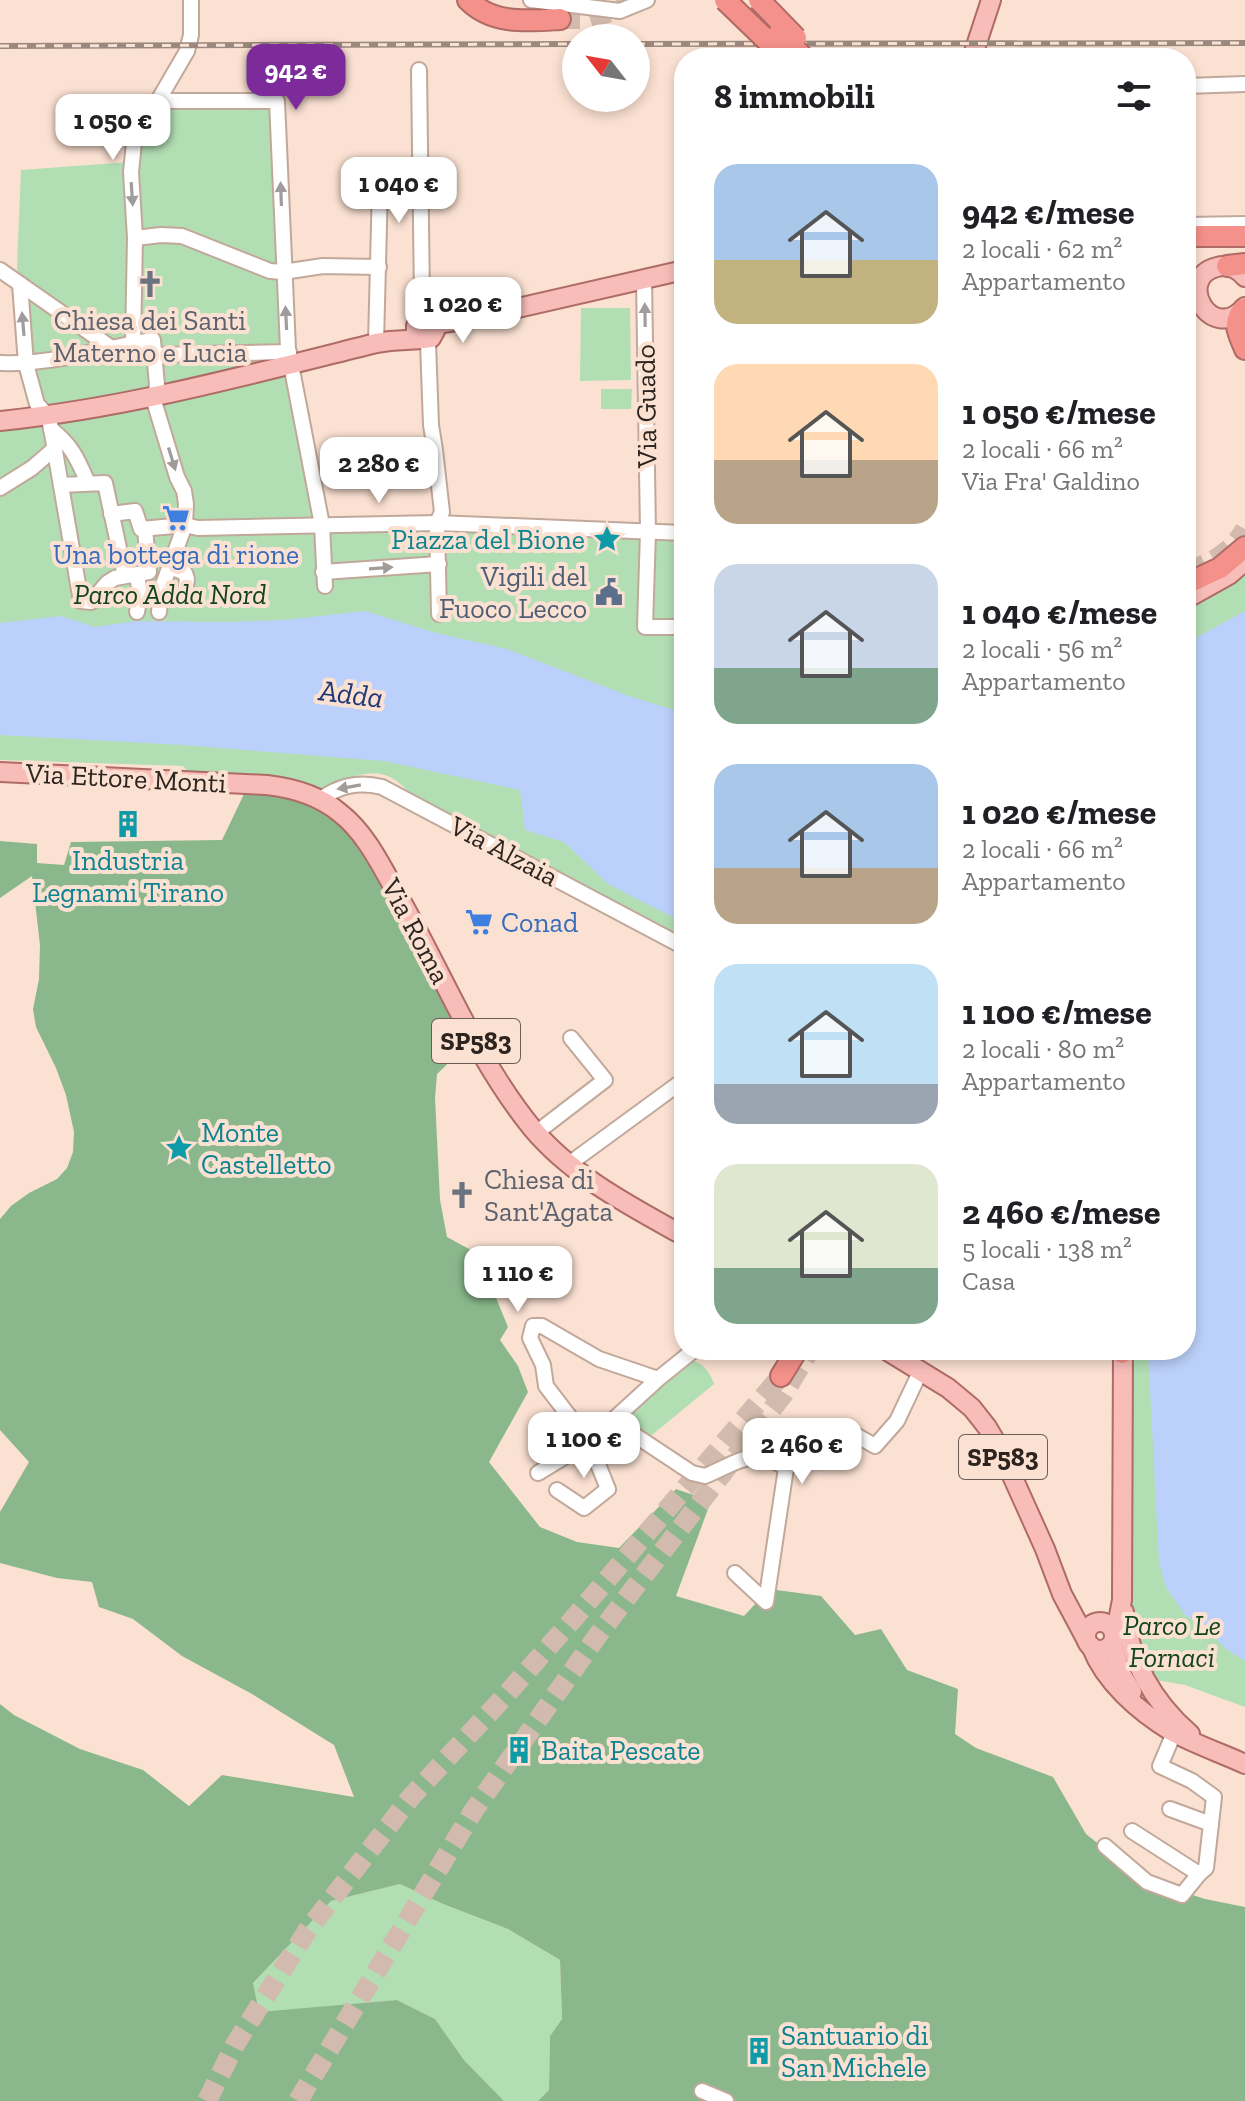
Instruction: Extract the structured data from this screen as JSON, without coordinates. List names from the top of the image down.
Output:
{
  "streets": {
    "main road": ["Via Ettore Monti", "Via Roma", "SP583"],
    "street": ["Via Guado", "Via Alzaia"]
  },
  "crossings": [
    ["Via Ettore Monti", "Via Roma"],
    ["Via Alzaia", "Via Roma"]
  ],
  "one_way": ["Via Guado", "Via Alzaia"],
  "water": ["Adda"],
  "parks": ["Parco Adda Nord", "Parco Le Fornaci"],
  "places": {
    "church": ["Chiesa dei Santi Materno e Lucia", "Chiesa di Sant'Agata"],
    "supermarket": ["Una bottega di rione", "Conad"],
    "place": ["Piazza del Bione", "Monte Castelletto"],
    "public building": ["Vigili del Fuoco Lecco"],
    "building": ["Industria Legnami Tirano", "Baita Pescate", "Santuario di San Michele"]
  },
  "north": "top left",
  "page": {
    "price": [
      "942 €",
      "1 050 €",
      "1 040 €",
      "1 020 €",
      "2 280 €",
      "1 110 €",
      "1 100 €",
      "2 460 €"
    ],
    "heading": "8 immobili",
    "list": [
      {
        "name": "942 €/mese",
        "note": "2 locali · 62 m² · Appartamento"
      },
      {
        "name": "1 050 €/mese",
        "note": "2 locali · 66 m² · Via Fra' Galdino"
      },
      {
        "name": "1 040 €/mese",
        "note": "2 locali · 56 m² · Appartamento"
      },
      {
        "name": "1 020 €/mese",
        "note": "2 locali · 66 m² · Appartamento"
      },
      {
        "name": "1 100 €/mese",
        "note": "2 locali · 80 m² · Appartamento"
      },
      {
        "name": "2 460 €/mese",
        "note": "5 locali · 138 m² · Casa"
      }
    ]
  }
}
